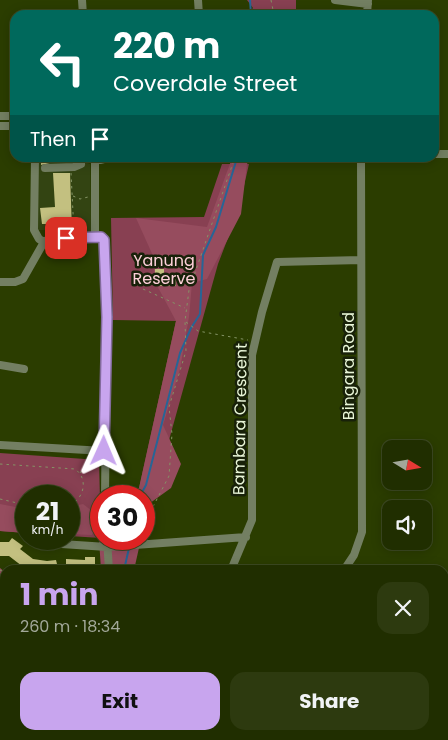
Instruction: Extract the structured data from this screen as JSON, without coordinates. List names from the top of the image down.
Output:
{
  "streets": {
    "street": ["Bingara Road", "Bambara Crescent"]
  },
  "crossings": [
    ["Bingara Road", "Bambara Crescent"]
  ],
  "parks": ["Yanung Reserve"],
  "north": "right",
  "page": {
    "turn": ["220 m", "Coverdale Street"],
    "then": "Then",
    "speed": "21 km/h",
    "limit": "30",
    "heading": ["1 min", "260 m · 18:34"],
    "buttons": ["Exit", "Share"]
  }
}
